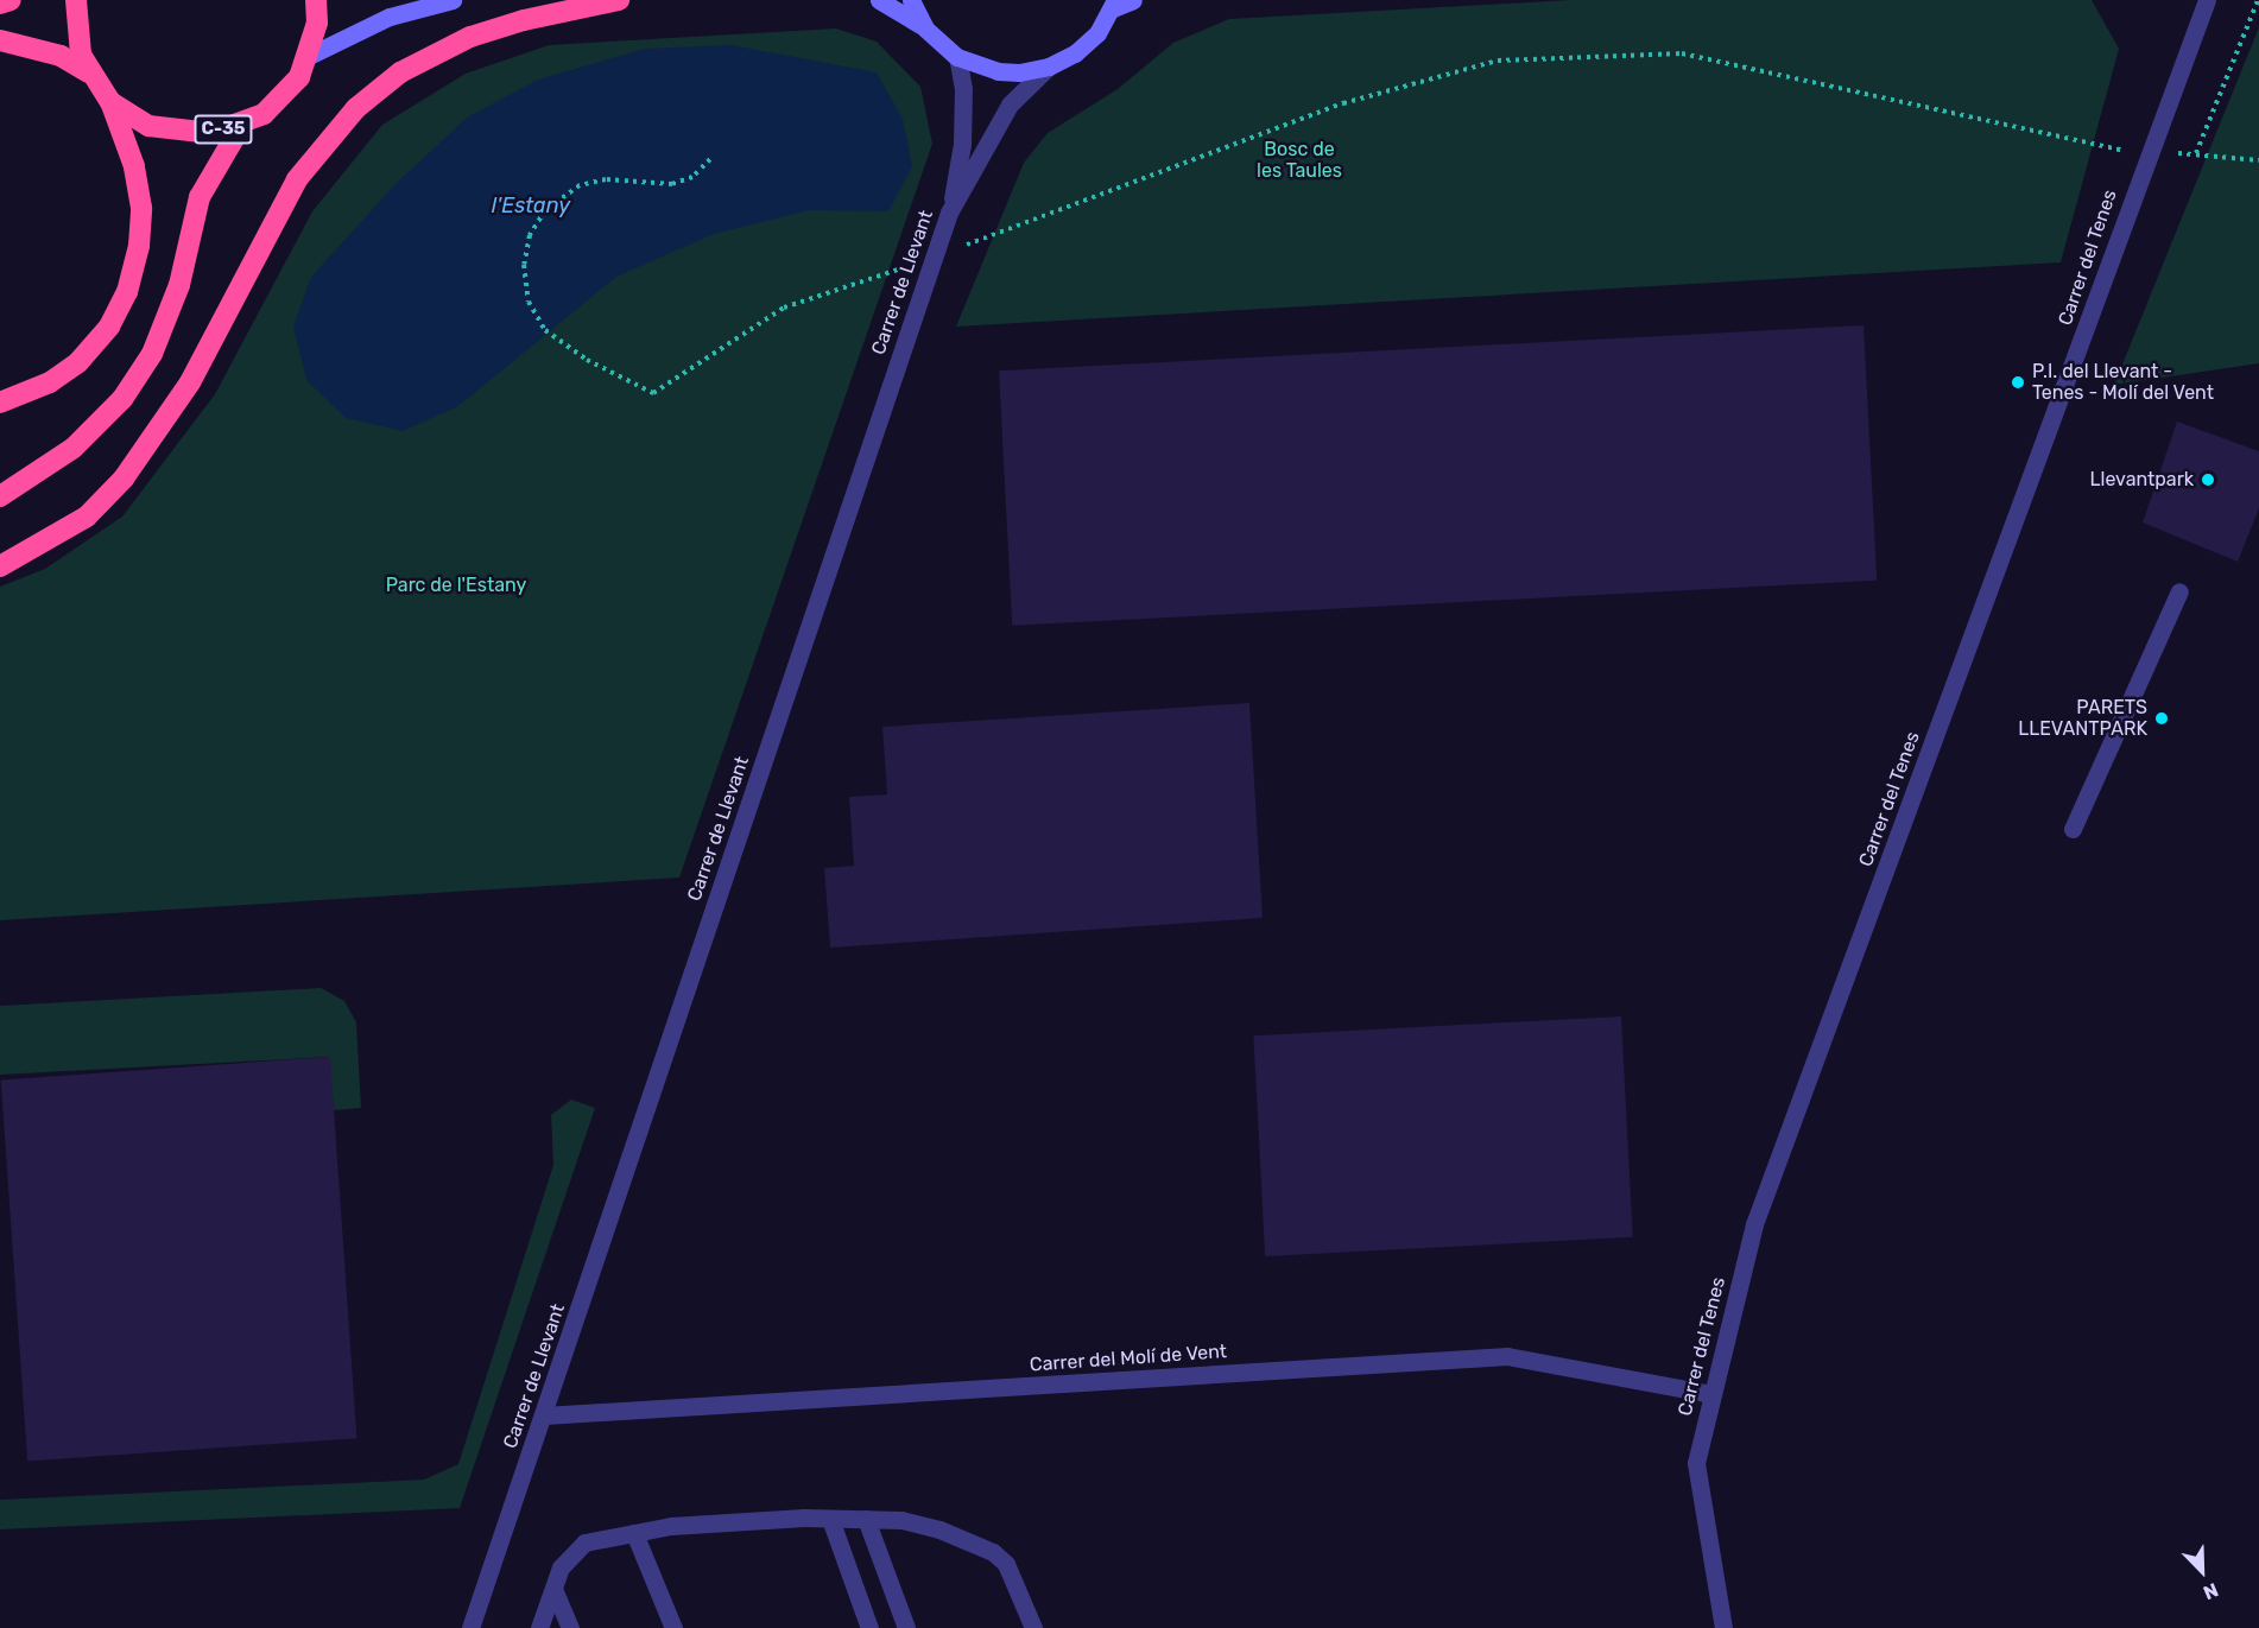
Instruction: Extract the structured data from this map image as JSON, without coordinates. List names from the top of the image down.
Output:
{
  "streets": {
    "highway": ["C-35"],
    "street": ["Carrer del Tenes", "Carrer de Llevant", "Carrer del Molí de Vent"]
  },
  "crossings": [
    ["Carrer del Tenes", "Carrer del Molí de Vent"],
    ["Carrer de Llevant", "Carrer del Molí de Vent"]
  ],
  "water": ["l'Estany"],
  "parks": ["Bosc de les Taules", "Parc de l'Estany"],
  "places": ["P.I. del Llevant - Tenes - Molí del Vent", "Llevantpark", "PARETS LLEVANTPARK"],
  "north": "bottom right"
}
